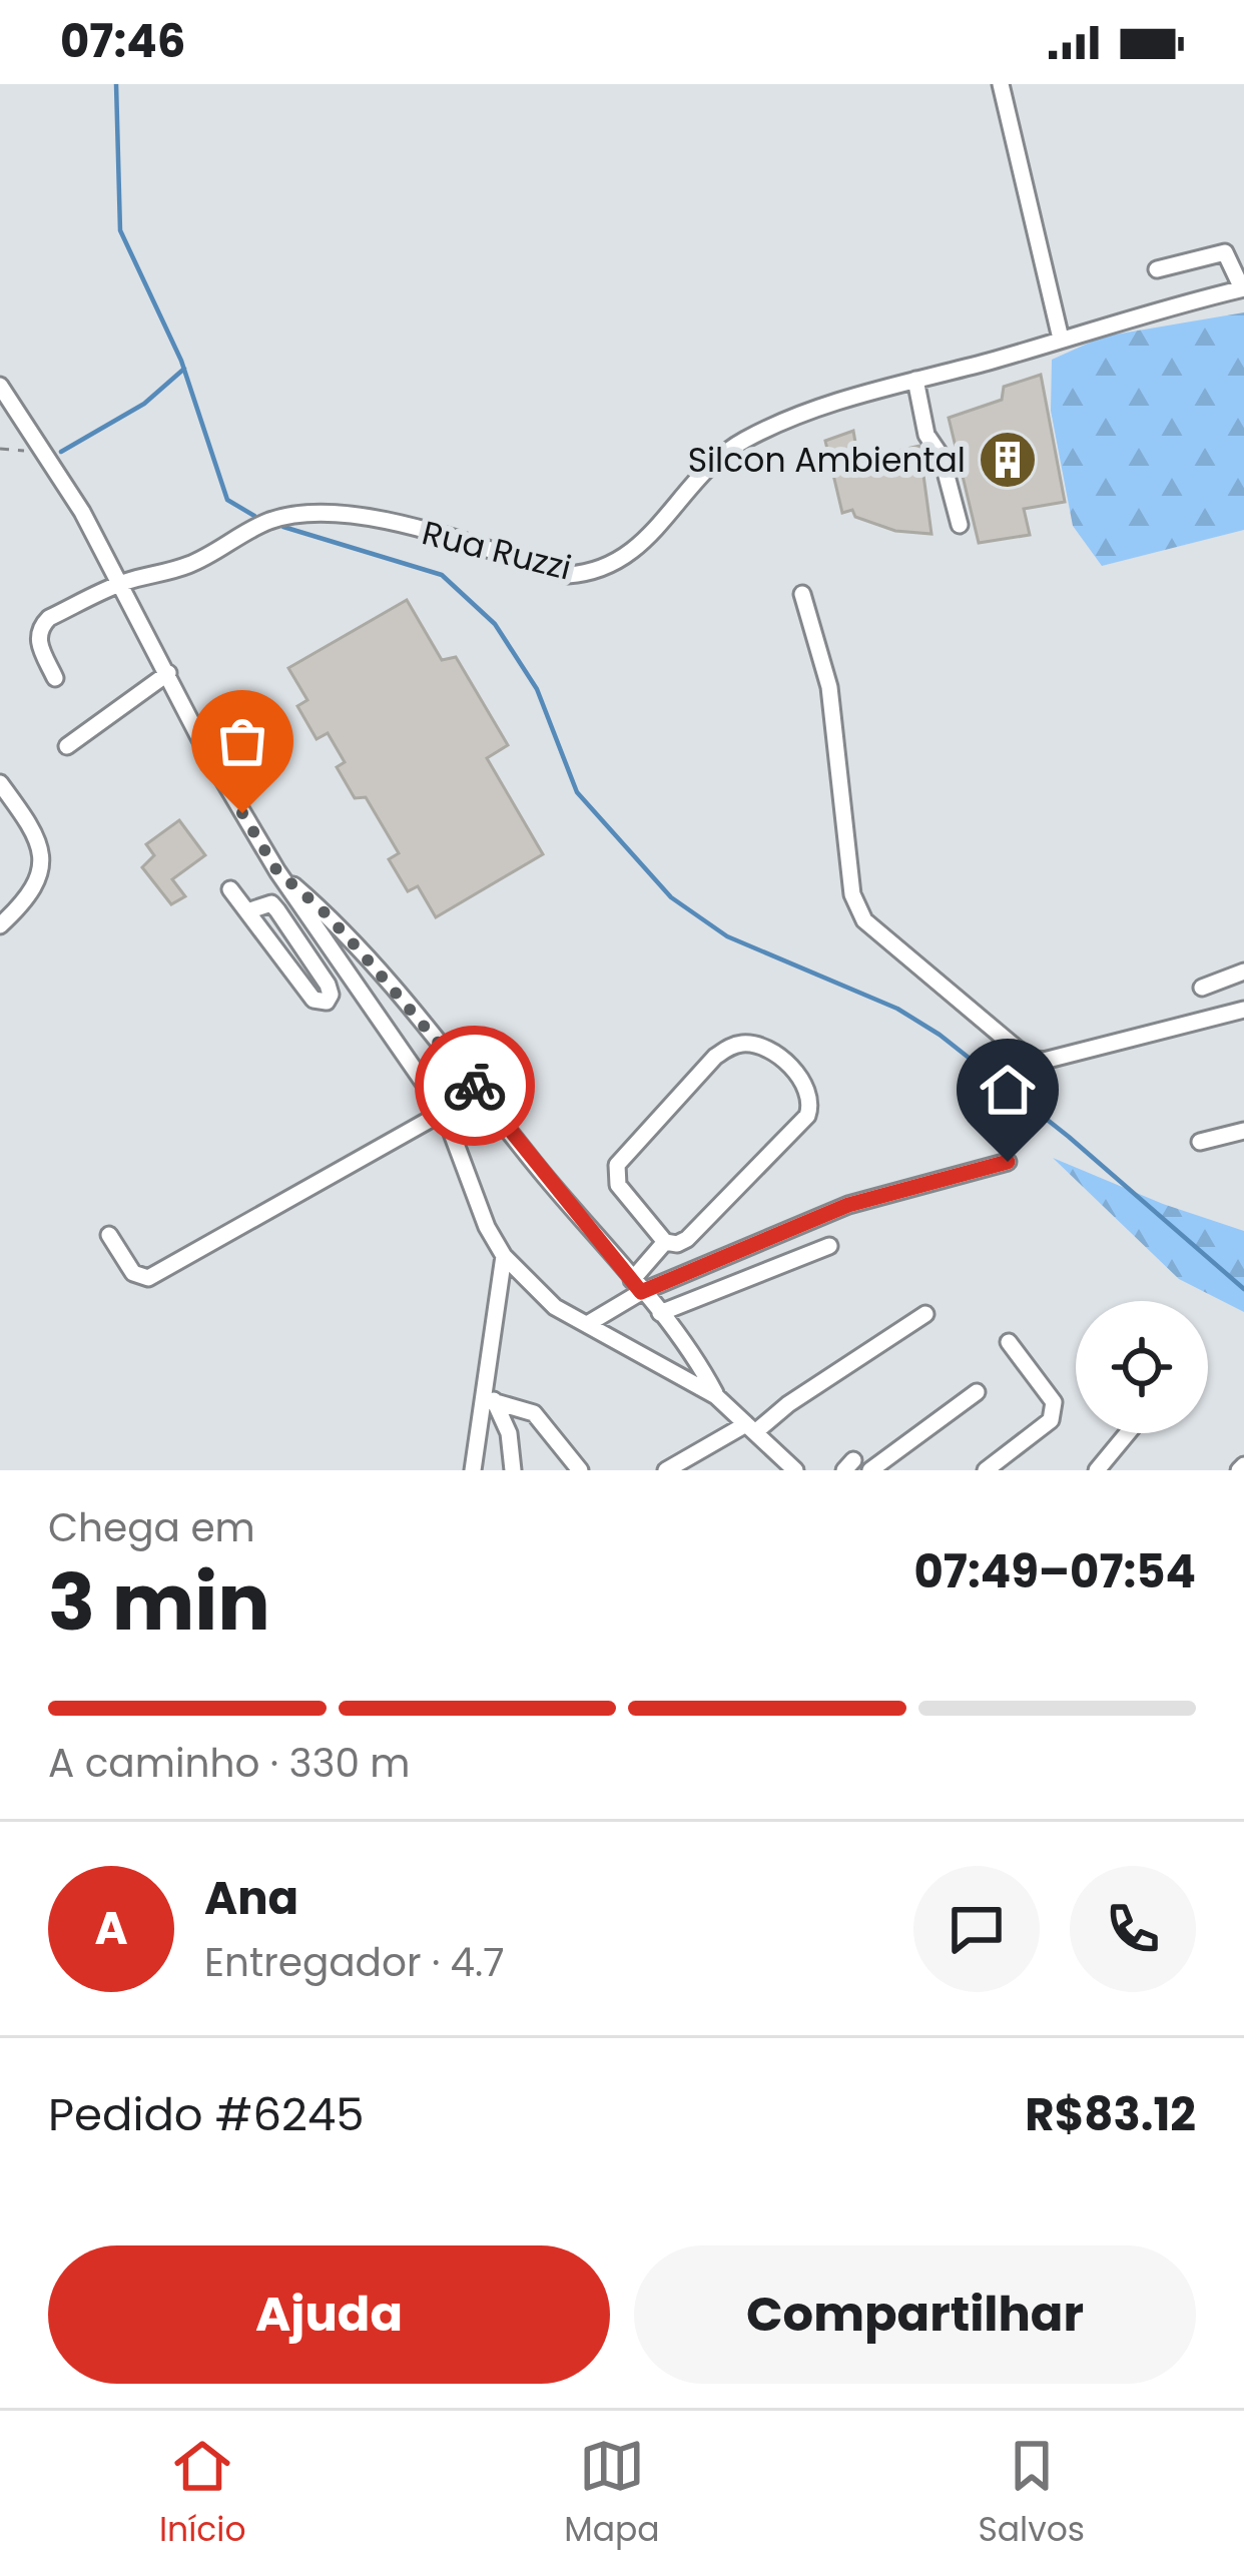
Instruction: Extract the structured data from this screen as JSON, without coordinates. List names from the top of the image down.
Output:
{
  "streets": {
    "street": ["Rua Ruzzi"]
  },
  "places": {
    "building": ["Silcon Ambiental"]
  },
  "page": {
    "status": "07:46",
    "heading": ["3 min", "Chega em", "07:49–07:54"],
    "panel": [
      "Ana",
      "Entregador · 4.7",
      "Pedido #6245",
      "R$83.12"
    ],
    "bar": "A caminho · 330 m",
    "round": "A",
    "buttons": ["Ajuda", "Compartilhar"],
    "tabs": ["Início", "Mapa", "Salvos"]
  }
}
